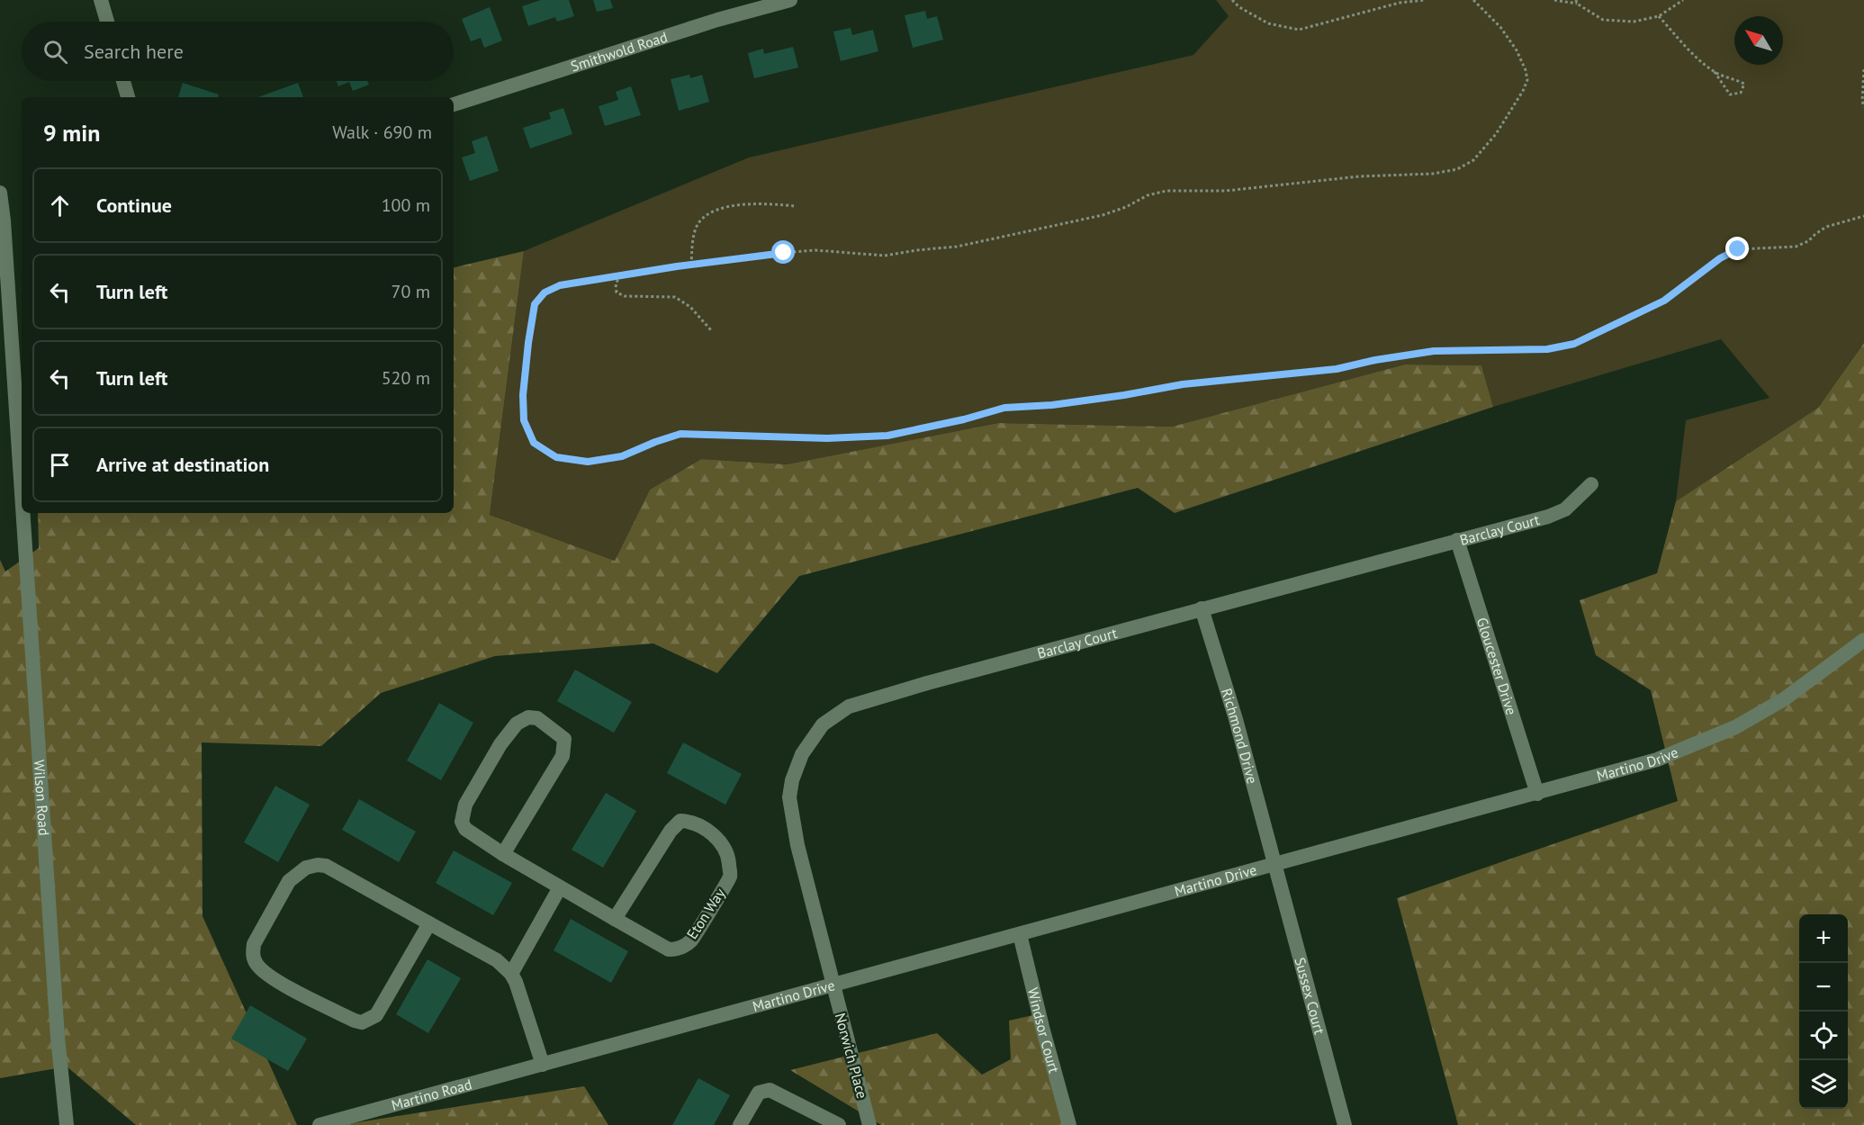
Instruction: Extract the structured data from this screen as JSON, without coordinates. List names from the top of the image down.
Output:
{
  "streets": {
    "street": [
      "Smithwold Road",
      "Barclay Court",
      "Gloucester Drive",
      "Richmond Drive",
      "Martino Drive",
      "Wilson Road",
      "Eton Way",
      "Sussex Court",
      "Windsor Court",
      "Norwich Place",
      "Martino Road"
    ]
  },
  "crossings": [
    ["Barclay Court", "Gloucester Drive"],
    ["Barclay Court", "Richmond Drive"],
    ["Barclay Court", "Martino Drive"],
    ["Barclay Court", "Norwich Place"],
    ["Gloucester Drive", "Martino Drive"],
    ["Richmond Drive", "Martino Drive"],
    ["Richmond Drive", "Sussex Court"],
    ["Martino Drive", "Sussex Court"],
    ["Martino Drive", "Windsor Court"],
    ["Martino Drive", "Norwich Place"],
    ["Martino Drive", "Martino Road"]
  ],
  "north": "top left",
  "page": {
    "search": "Search here",
    "heading": ["9 min", "Walk · 690 m"],
    "list": [
      ["Continue", "100 m"],
      ["Turn left", "70 m"],
      ["Turn left", "520 m"],
      "Arrive at destination"
    ],
    "map_buttons": ["+", "−"]
  }
}
